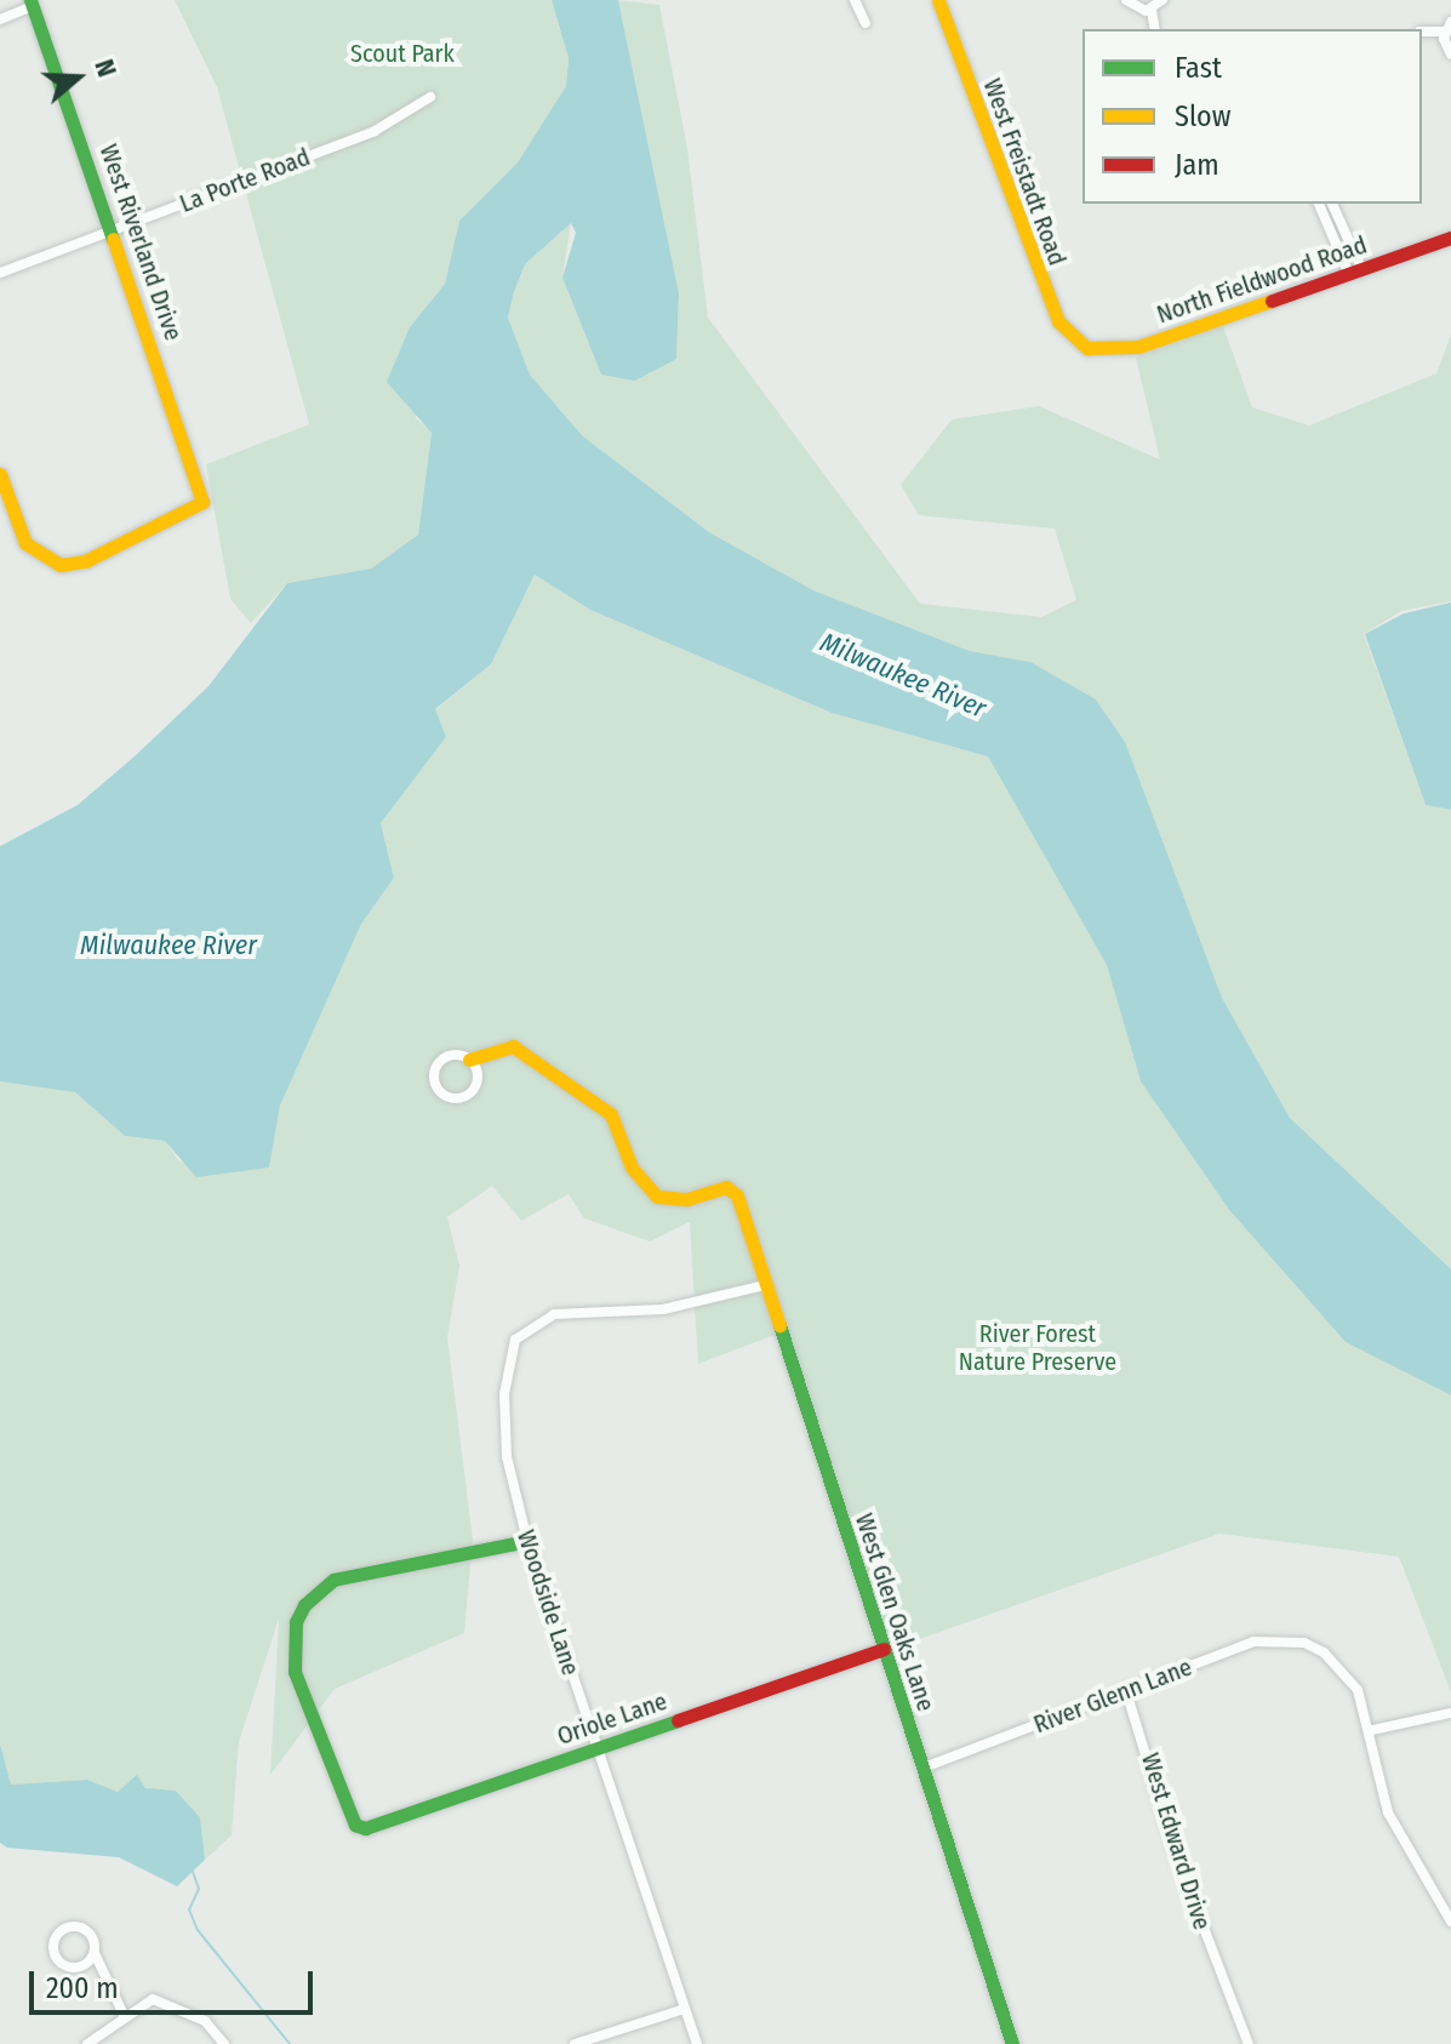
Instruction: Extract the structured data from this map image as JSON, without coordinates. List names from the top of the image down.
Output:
{
  "streets": {
    "street": [
      "West Freistadt Road",
      "La Porte Road",
      "West Riverland Drive",
      "North Fieldwood Road",
      "Woodside Lane",
      "West Glen Oaks Lane",
      "River Glenn Lane",
      "Oriole Lane",
      "West Edward Drive"
    ]
  },
  "crossings": [
    ["West Freistadt Road", "North Fieldwood Road"],
    ["La Porte Road", "West Riverland Drive"],
    ["Woodside Lane", "West Glen Oaks Lane"],
    ["Woodside Lane", "Oriole Lane"],
    ["West Glen Oaks Lane", "River Glenn Lane"],
    ["West Glen Oaks Lane", "Oriole Lane"],
    ["River Glenn Lane", "West Edward Drive"]
  ],
  "water": ["Milwaukee River"],
  "parks": ["Scout Park", "River Forest Nature Preserve"],
  "legend": ["Fast", "Slow", "Jam"],
  "scale_bar": "200 m",
  "north": "right"
}
